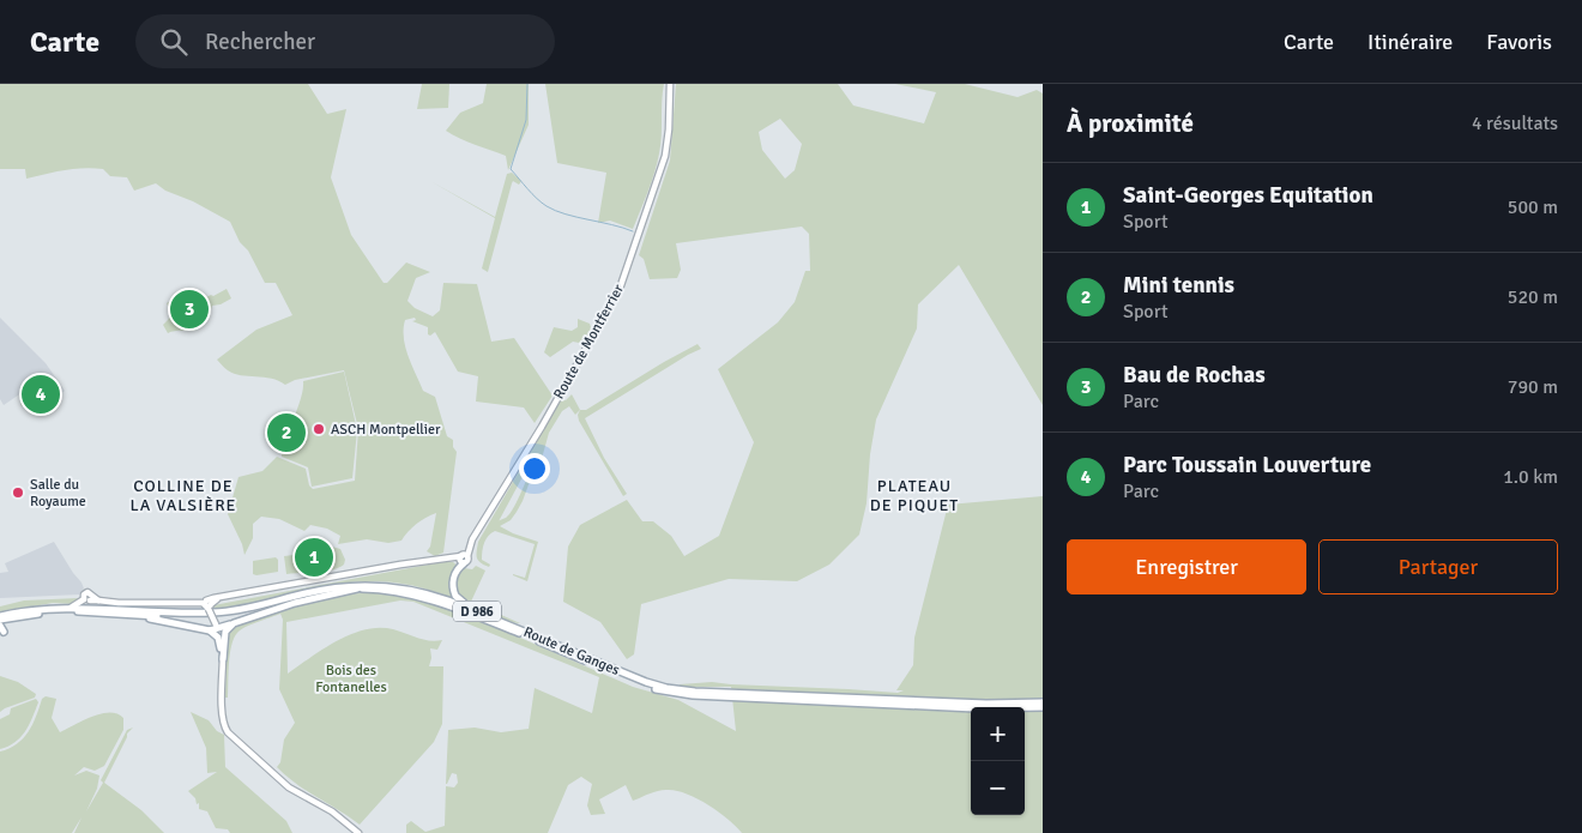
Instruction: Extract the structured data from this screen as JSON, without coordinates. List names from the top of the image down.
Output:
{
  "streets": {
    "main road": ["D 986", "Route de Ganges"],
    "street": ["Route de Montferrier"]
  },
  "crossings": [
    ["D 986", "Route de Ganges"]
  ],
  "districts": ["COLLINE DE LA VALSIÈRE", "PLATEAU DE PIQUET"],
  "parks": ["Bois des Fontanelles"],
  "places": ["ASCH Montpellier", "Salle du Royaume"],
  "page": {
    "header": "Carte",
    "search": "Rechercher",
    "nav": ["Carte", "Itinéraire", "Favoris"],
    "heading": ["À proximité", "4 résultats"],
    "list": [
      {
        "mark": "1",
        "name": "Saint-Georges Equitation",
        "note": "Sport",
        "value": "500 m"
      },
      {
        "mark": "2",
        "name": "Mini tennis",
        "note": "Sport",
        "value": "520 m"
      },
      {
        "mark": "3",
        "name": "Bau de Rochas",
        "note": "Parc",
        "value": "790 m"
      },
      {
        "mark": "4",
        "name": "Parc Toussain Louverture",
        "note": "Parc",
        "value": "1.0 km"
      }
    ],
    "pins": [
      "3",
      "4",
      "2",
      "1"
    ],
    "buttons": ["Enregistrer", "Partager"],
    "map_buttons": ["+", "−"]
  }
}
